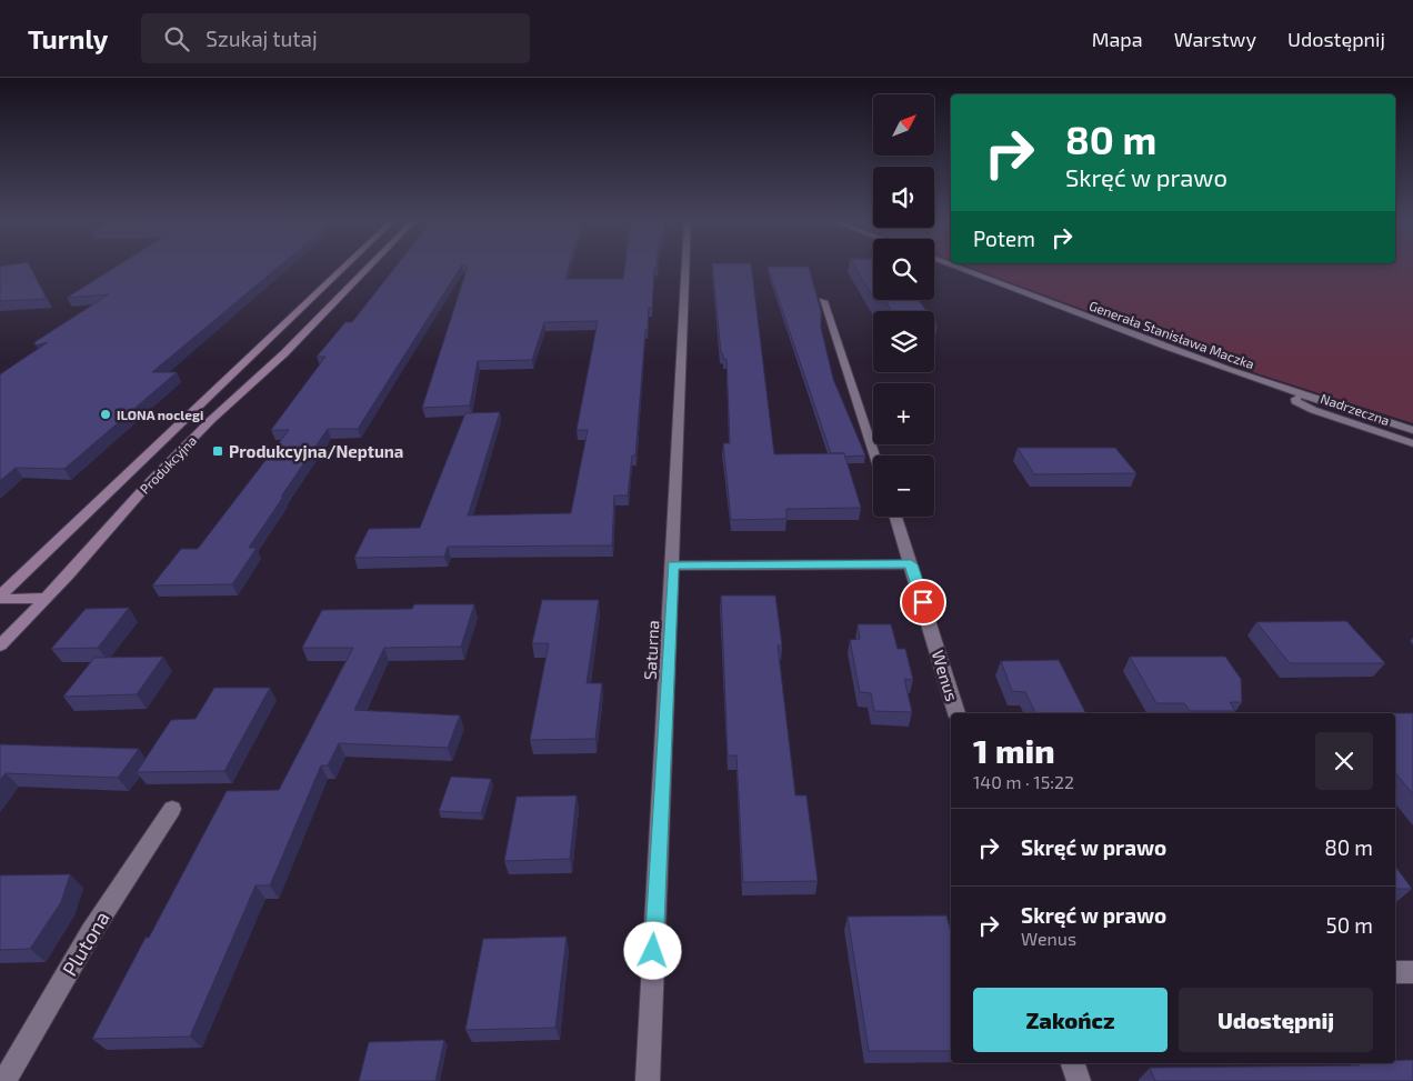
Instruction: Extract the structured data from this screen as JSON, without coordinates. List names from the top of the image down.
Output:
{
  "streets": {
    "main road": ["Produkcyjna"],
    "street": [
      "Generała Stanisława Maczka",
      "Nadrzeczna",
      "Saturna",
      "Wenus",
      "Plutona"
    ]
  },
  "crossings": [
    ["Generała Stanisława Maczka", "Nadrzeczna"]
  ],
  "places": {
    "other": ["ILONA noclegi"],
    "transit": ["Produkcyjna/Neptuna"]
  },
  "north": "top right",
  "page": {
    "header": "Turnly",
    "search": "Szukaj tutaj",
    "nav": ["Mapa", "Warstwy", "Udostępnij"],
    "map_buttons": ["+", "−"],
    "turn": ["80 m", "Skręć w prawo"],
    "then": "Potem",
    "heading": ["1 min", "140 m · 15:22"],
    "list": [
      {
        "name": "Skręć w prawo",
        "value": "80 m"
      },
      {
        "name": "Skręć w prawo",
        "note": "Wenus",
        "value": "50 m"
      }
    ],
    "buttons": ["Zakończ", "Udostępnij"]
  }
}
